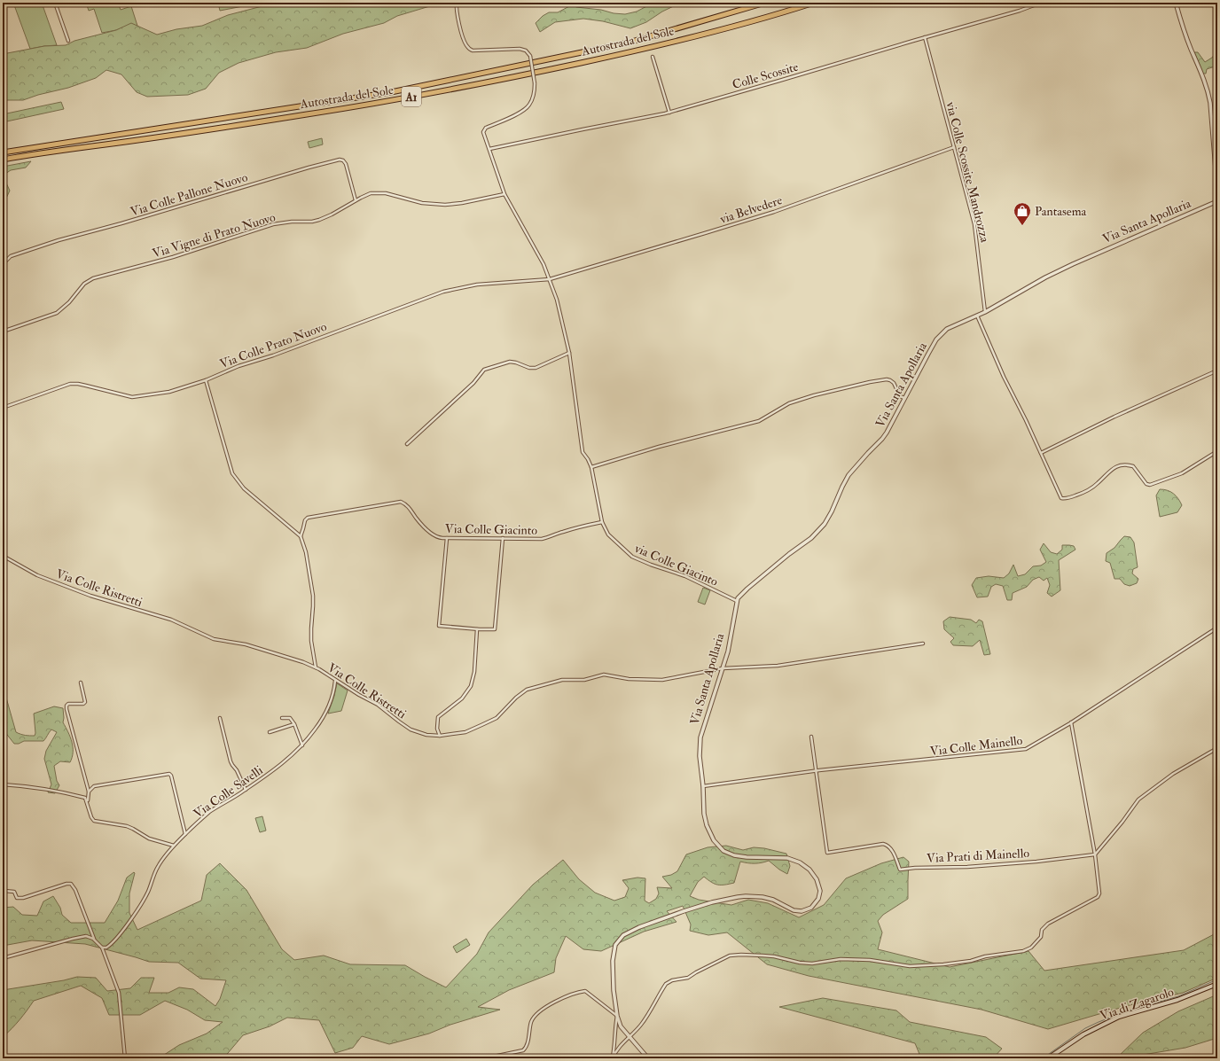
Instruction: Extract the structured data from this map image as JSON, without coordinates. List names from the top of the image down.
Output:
{
  "streets": {
    "highway": ["Autostrada del Sole", "A1"],
    "main road": ["Via di Zagarolo"],
    "street": [
      "Colle Scossite",
      "via Colle Scossite Mandrozza",
      "Via Colle Pallone Nuovo",
      "via Belvedere",
      "Via Santa Apollaria",
      "Via Vigne di Prato Nuovo",
      "Via Colle Prato Nuovo",
      "Via Colle Giacinto",
      "via Colle Giacinto",
      "Via Colle Ristretti",
      "Via Colle Mainello",
      "Via Colle Savelli",
      "Via Prati di Mainello"
    ]
  },
  "crossings": [
    ["Colle Scossite", "via Colle Scossite Mandrozza"],
    ["via Colle Scossite Mandrozza", "via Belvedere"],
    ["via Colle Scossite Mandrozza", "Via Santa Apollaria"],
    ["Via Colle Pallone Nuovo", "Via Vigne di Prato Nuovo"],
    ["via Belvedere", "Via Colle Prato Nuovo"],
    ["Via Santa Apollaria", "via Colle Giacinto"],
    ["Via Santa Apollaria", "Via Colle Ristretti"],
    ["Via Santa Apollaria", "Via Colle Mainello"],
    ["Via Colle Giacinto", "via Colle Giacinto"],
    ["Via Colle Ristretti", "Via Colle Savelli"],
    ["Via Colle Mainello", "Via Prati di Mainello"]
  ],
  "places": {
    "shop": ["Pantasema"]
  }
}
